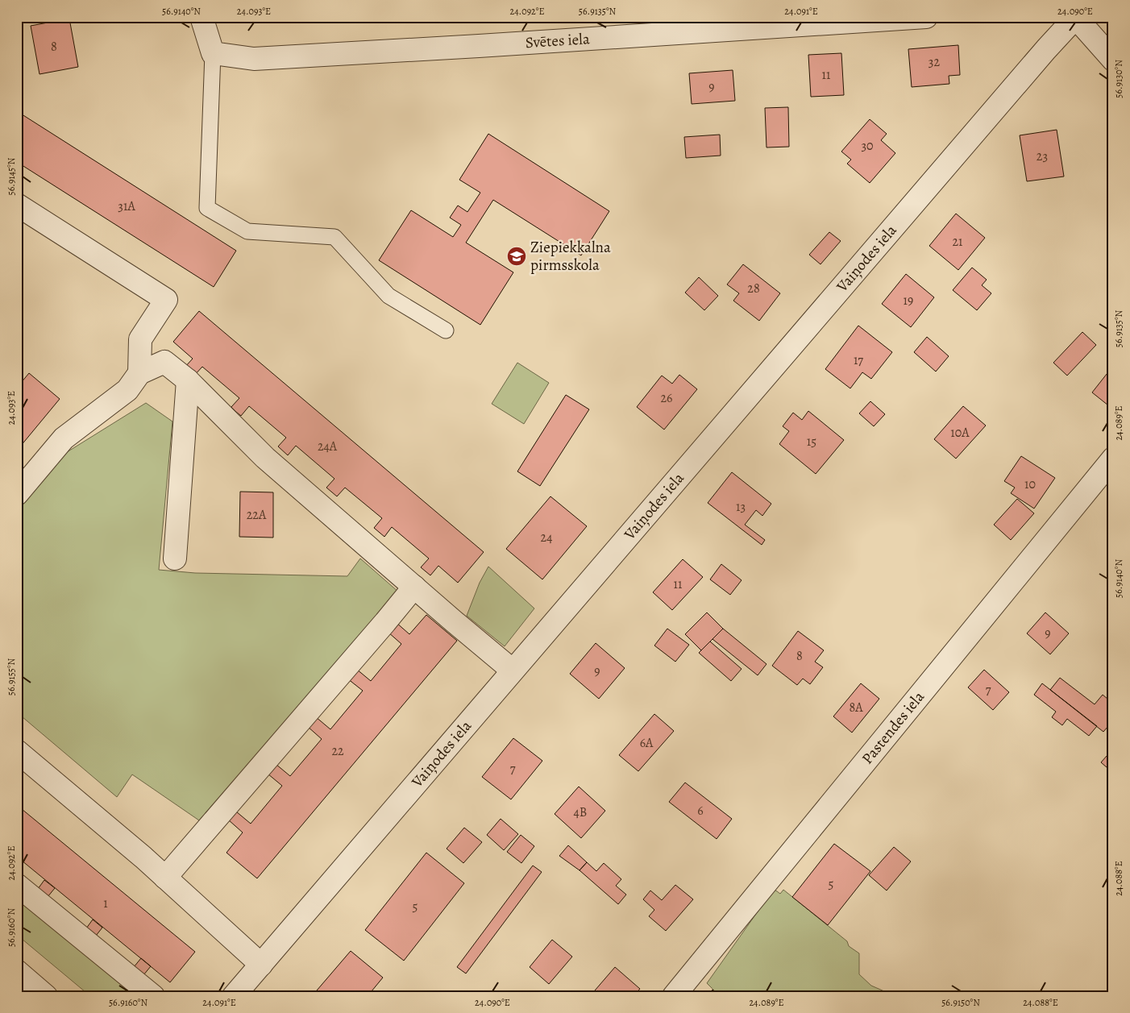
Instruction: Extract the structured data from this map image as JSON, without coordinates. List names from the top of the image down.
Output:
{
  "streets": {
    "street": ["Svētes iela", "Vaiņodes iela", "Pastendes iela"]
  },
  "places": {
    "school or university": ["Ziepiekkalna pirmsskola"]
  },
  "house_numbers": [
    "8",
    "32",
    "11",
    "9",
    "30",
    "23",
    "31A",
    "21",
    "28",
    "19",
    "17",
    "26",
    "10A",
    "15",
    "24A",
    "10",
    "13",
    "22A",
    "24",
    "11",
    "9",
    "8",
    "9",
    "7",
    "8A",
    "6A",
    "22",
    "7",
    "6",
    "4B",
    "5",
    "1",
    "5"
  ],
  "coordinates": [
    "56.9140°N",
    "24.093°E",
    "24.092°E",
    "56.9135°N",
    "24.091°E",
    "24.090°E",
    "56.9130°N",
    "56.9145°N",
    "24.089°E",
    "56.9155°N",
    "24.088°E",
    "56.9160°N",
    "56.9150°N"
  ]
}
